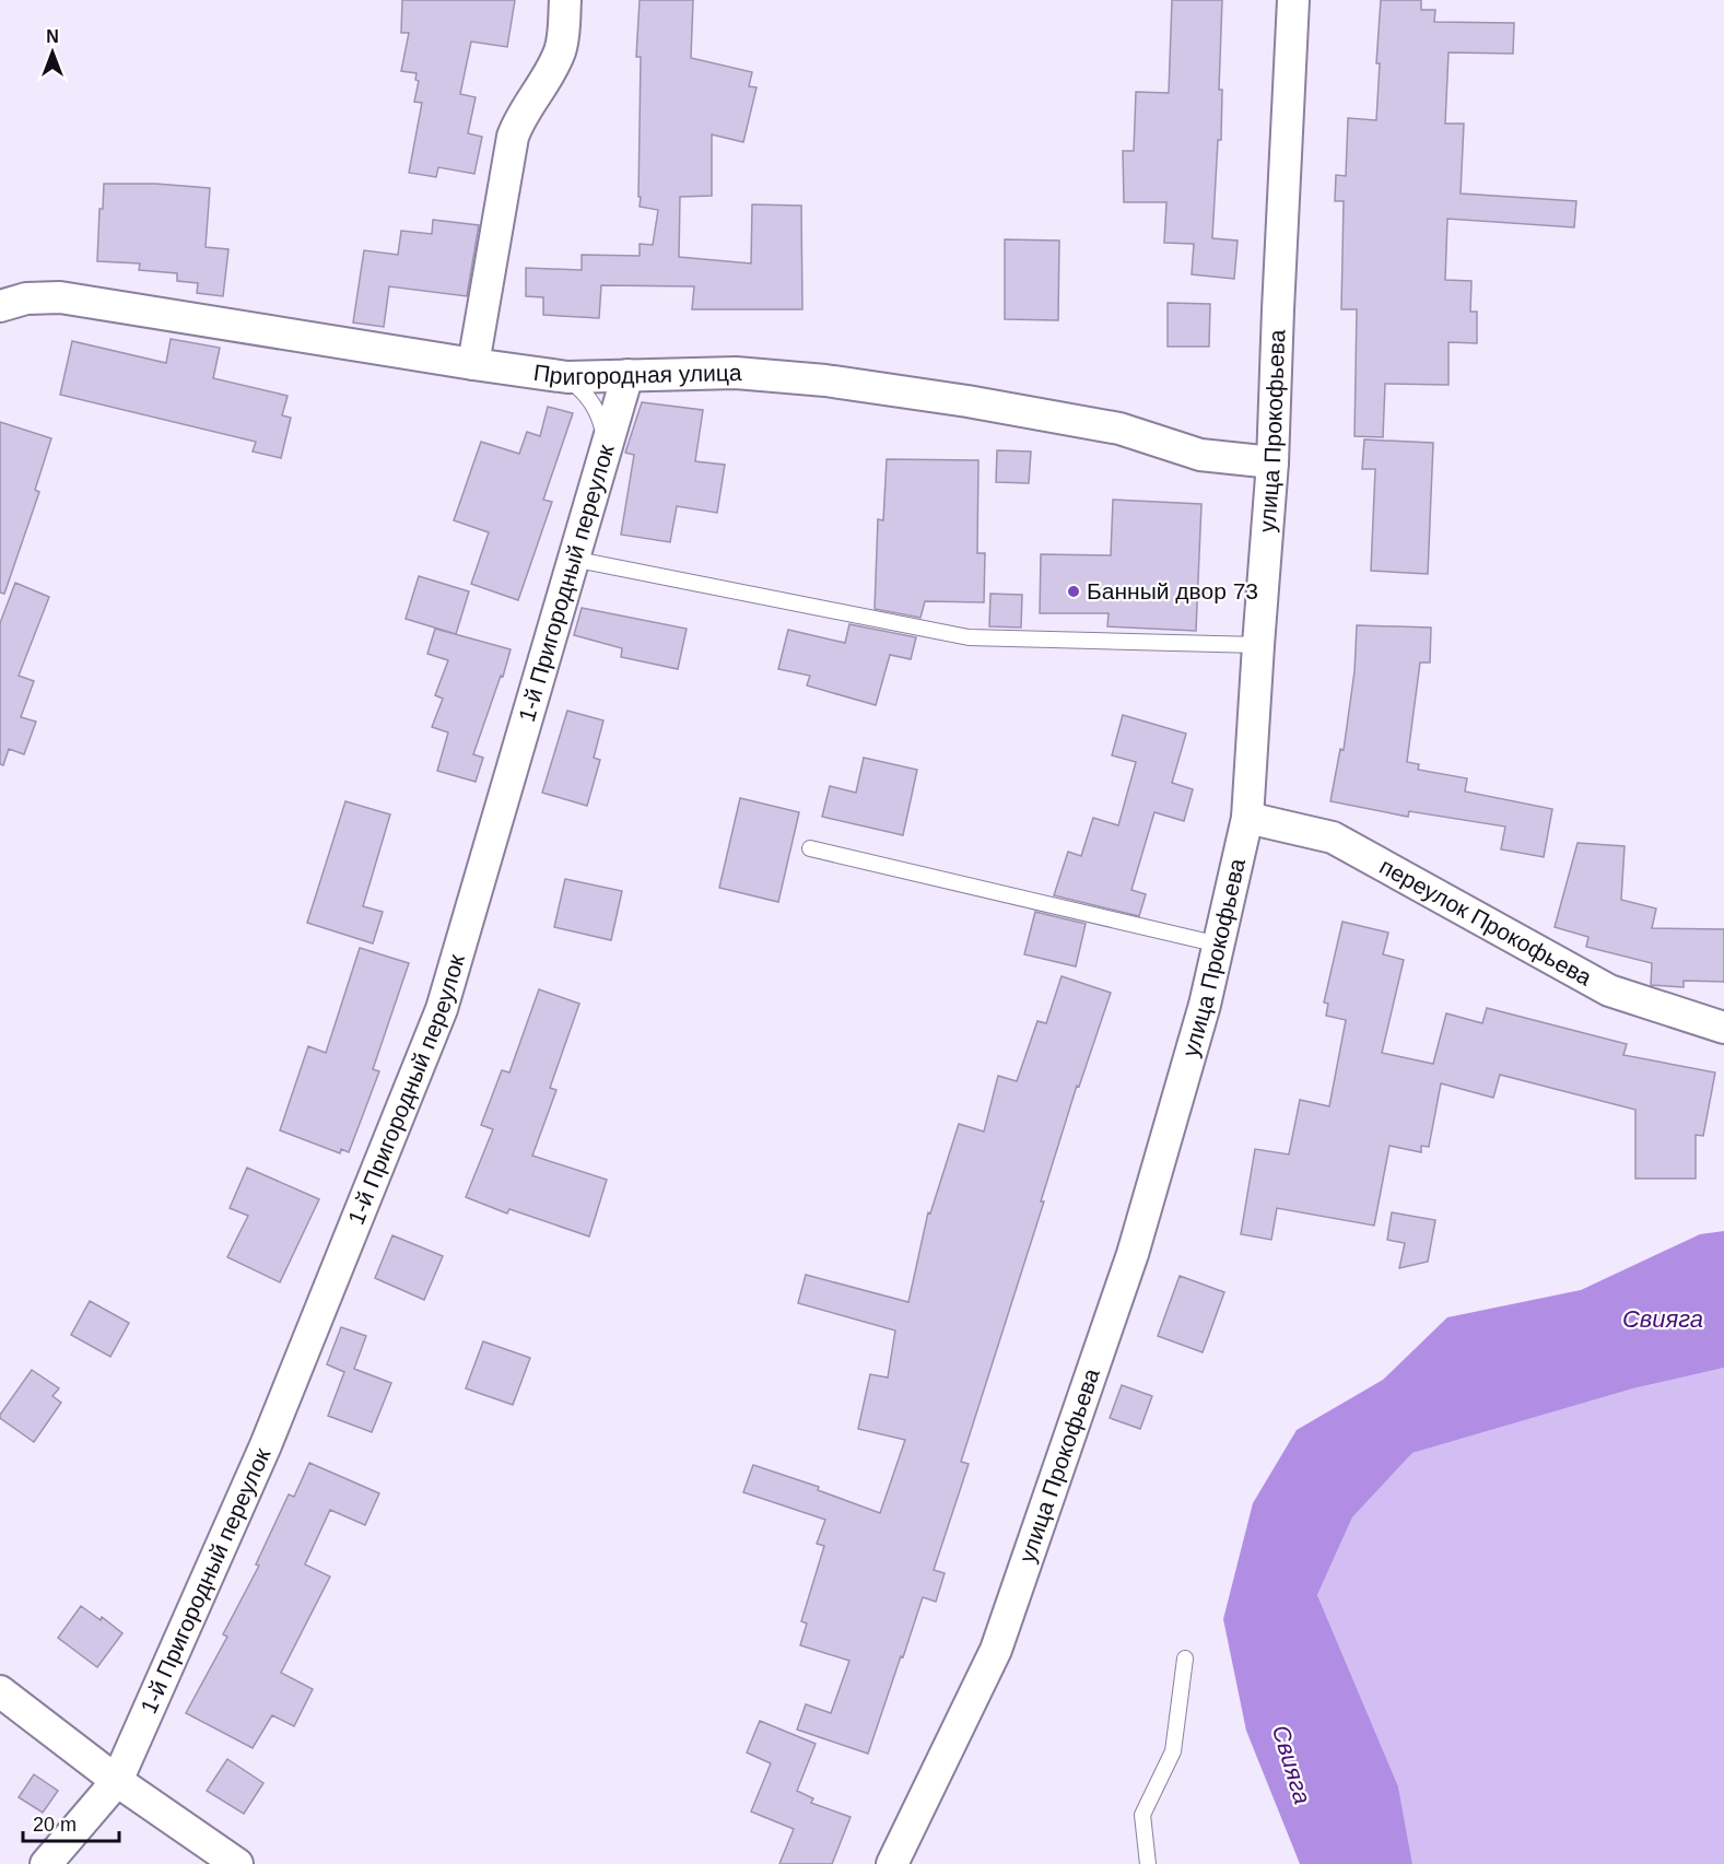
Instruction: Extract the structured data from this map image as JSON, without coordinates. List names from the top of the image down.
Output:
{
  "streets": {
    "street": [
      "Пригородная улица",
      "улица Прокофьева",
      "1-й Пригородный переулок",
      "переулок Прокофьева"
    ]
  },
  "crossings": [
    ["Пригородная улица", "улица Прокофьева"],
    ["Пригородная улица", "1-й Пригородный переулок"],
    ["улица Прокофьева", "переулок Прокофьева"]
  ],
  "water": ["Свияга"],
  "places": ["Банный двор 73"],
  "scale_bar": "20 m",
  "north": "top"
}
